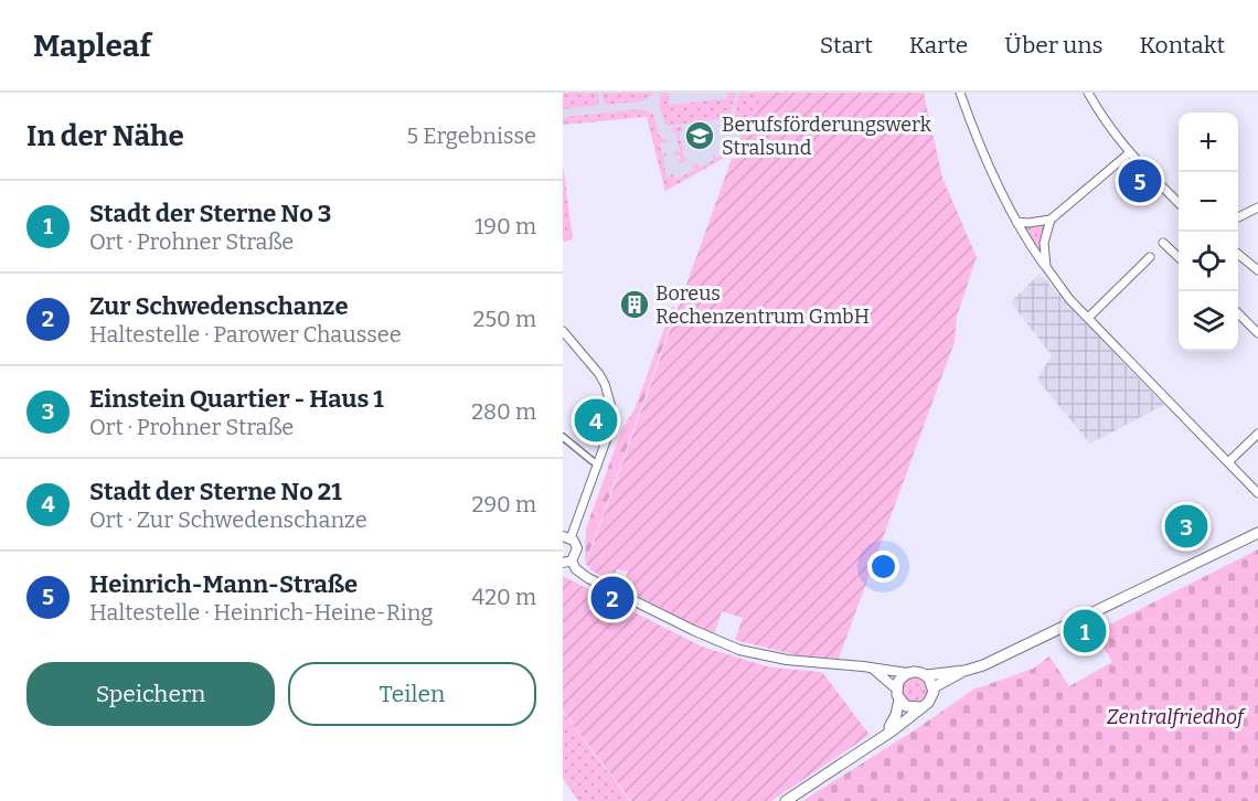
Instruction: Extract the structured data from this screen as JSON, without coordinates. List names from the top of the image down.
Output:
{
  "parks": ["Zentralfriedhof"],
  "places": {
    "school or university": ["Berufsförderungswerk Stralsund"],
    "building": ["Boreus Rechenzentrum GmbH"]
  },
  "page": {
    "header": "Mapleaf",
    "nav": [
      "Start",
      "Karte",
      "Über uns",
      "Kontakt"
    ],
    "heading": ["In der Nähe", "5 Ergebnisse"],
    "map_buttons": ["+", "−"],
    "pins": [
      "5",
      "4",
      "3",
      "2",
      "1"
    ],
    "list": [
      {
        "mark": "1",
        "name": "Stadt der Sterne No 3",
        "note": "Ort · Prohner Straße",
        "value": "190 m"
      },
      {
        "mark": "2",
        "name": "Zur Schwedenschanze",
        "note": "Haltestelle · Parower Chaussee",
        "value": "250 m"
      },
      {
        "mark": "3",
        "name": "Einstein Quartier - Haus 1",
        "note": "Ort · Prohner Straße",
        "value": "280 m"
      },
      {
        "mark": "4",
        "name": "Stadt der Sterne No 21",
        "note": "Ort · Zur Schwedenschanze",
        "value": "290 m"
      },
      {
        "mark": "5",
        "name": "Heinrich-Mann-Straße",
        "note": "Haltestelle · Heinrich-Heine-Ring",
        "value": "420 m"
      }
    ],
    "buttons": ["Speichern", "Teilen"]
  }
}
